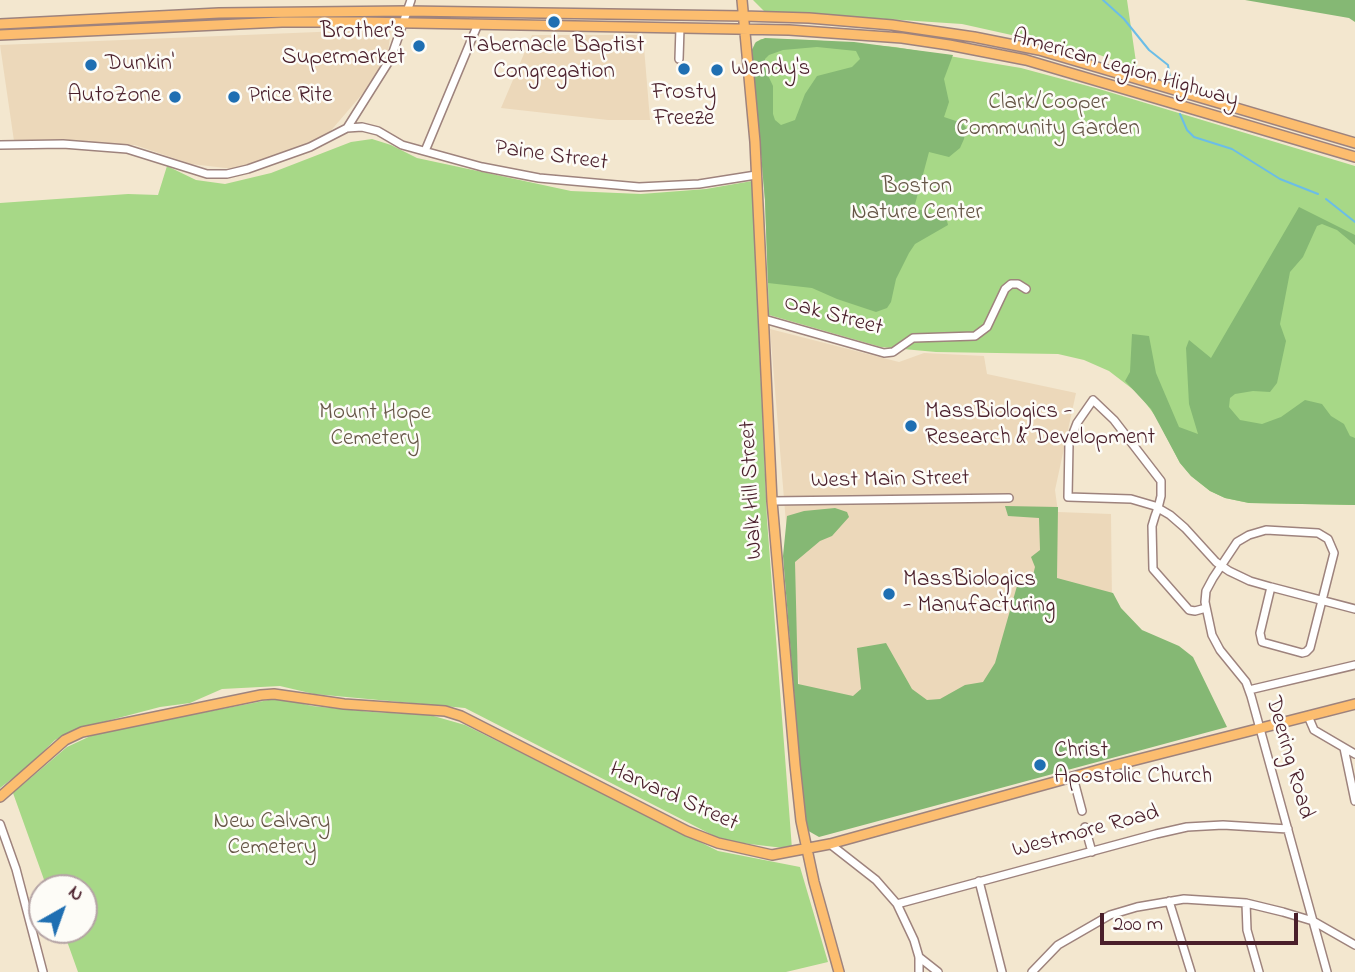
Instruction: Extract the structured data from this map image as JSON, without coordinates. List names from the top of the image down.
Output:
{
  "streets": {
    "main road": ["American Legion Highway", "Walk Hill Street", "Harvard Street"],
    "street": [
      "Paine Street",
      "Oak Street",
      "West Main Street",
      "Deering Road",
      "Westmore Road"
    ]
  },
  "crossings": [
    ["American Legion Highway", "Walk Hill Street"],
    ["Paine Street", "Walk Hill Street"],
    ["Oak Street", "Walk Hill Street"],
    ["West Main Street", "Walk Hill Street"],
    ["Walk Hill Street", "Harvard Street"],
    ["Deering Road", "Harvard Street"],
    ["Deering Road", "Westmore Road"]
  ],
  "parks": [
    "Clark/Cooper Community Garden",
    "Boston Nature Center",
    "Mount Hope Cemetery",
    "New Calvary Cemetery"
  ],
  "places": [
    "Tabernacle Baptist Congregation",
    "Brother’s Supermarket",
    "Dunkin'",
    "Frosty Freeze",
    "Wendy's",
    "AutoZone",
    "Price Rite",
    "MassBiologics - Research & Development",
    "MassBiologics - Manufacturing",
    "Christ Apostolic Church"
  ],
  "scale_bar": "200 m",
  "north": "top right"
}
